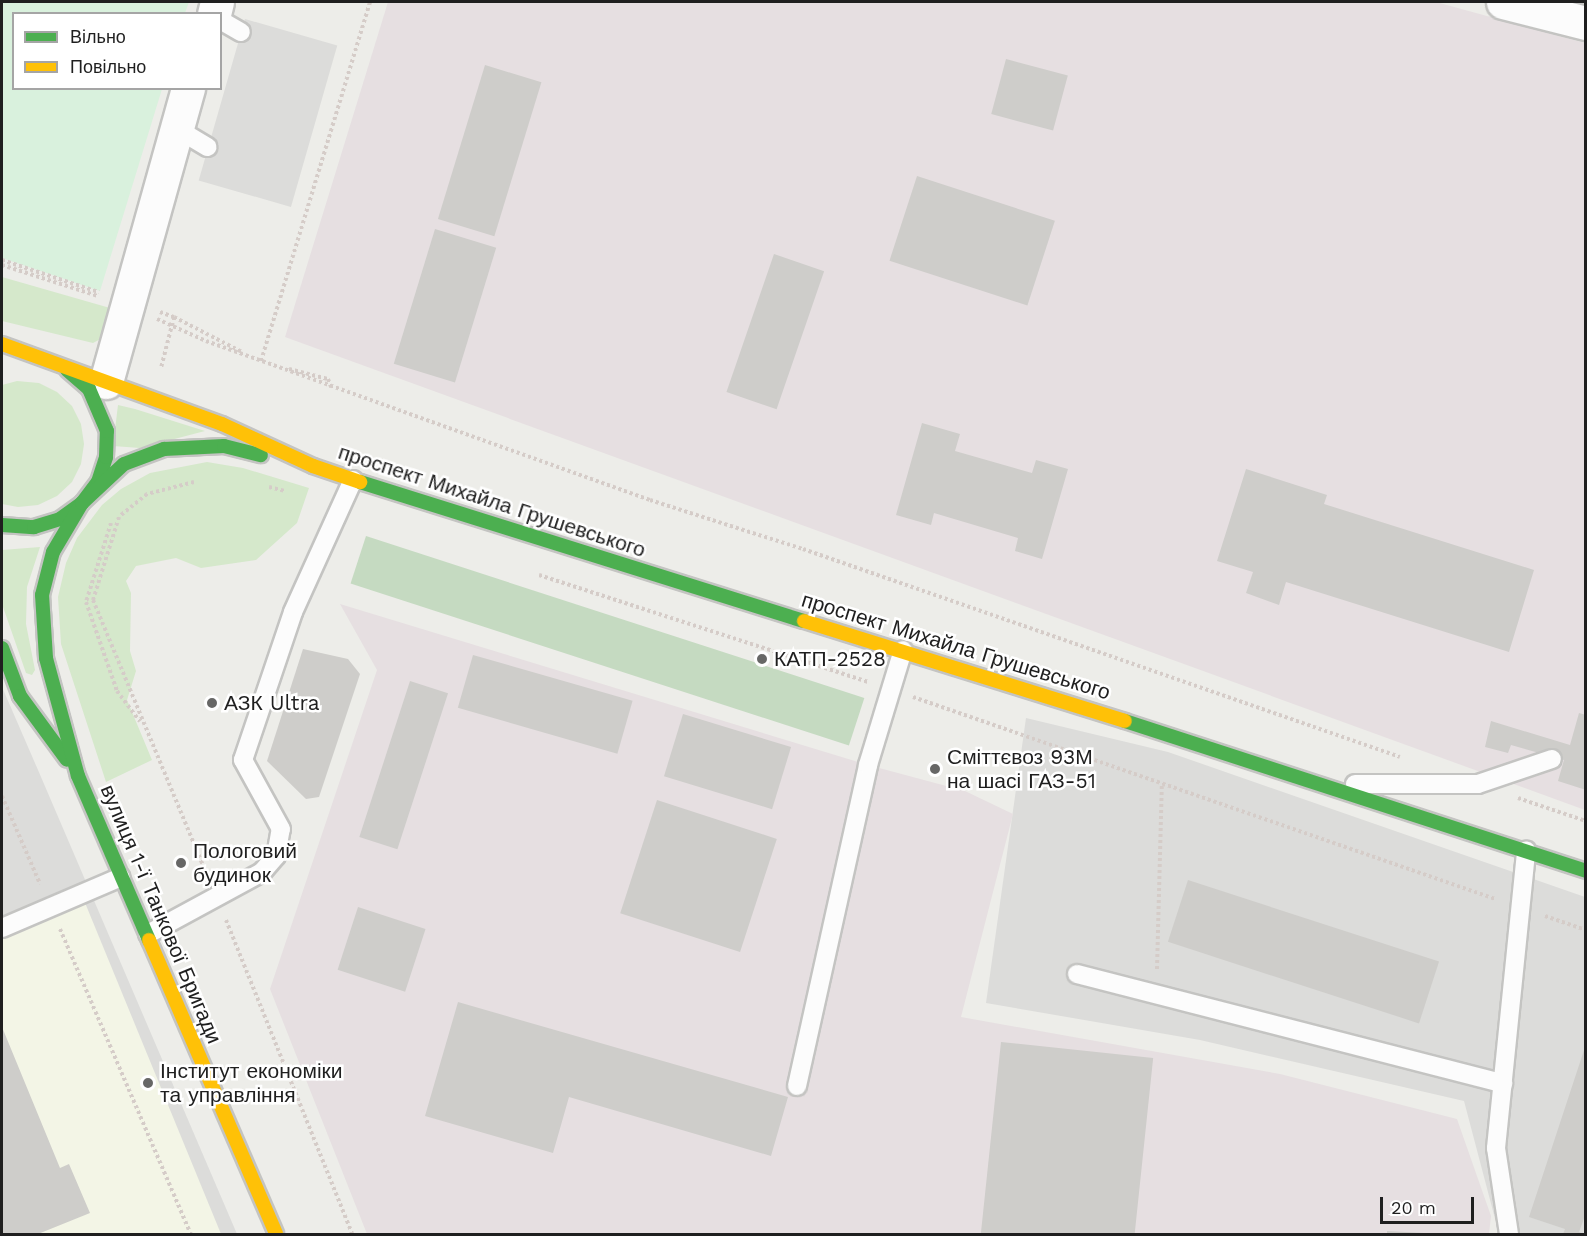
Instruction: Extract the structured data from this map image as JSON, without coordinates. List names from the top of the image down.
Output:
{
  "streets": {
    "street": ["проспект Михайла Грушевського", "вулиця 1-ї Танкової Бригади"]
  },
  "crossings": [
    ["проспект Михайла Грушевського", "вулиця 1-ї Танкової Бригади"]
  ],
  "places": [
    "КАТП-2528",
    "АЗК Ultra",
    "Сміттєвоз 93М на шасі ГАЗ-51",
    "Пологовий будинок",
    "Інститут економіки та управління"
  ],
  "legend": ["Вільно", "Повільно"],
  "scale_bar": "20 m"
}
